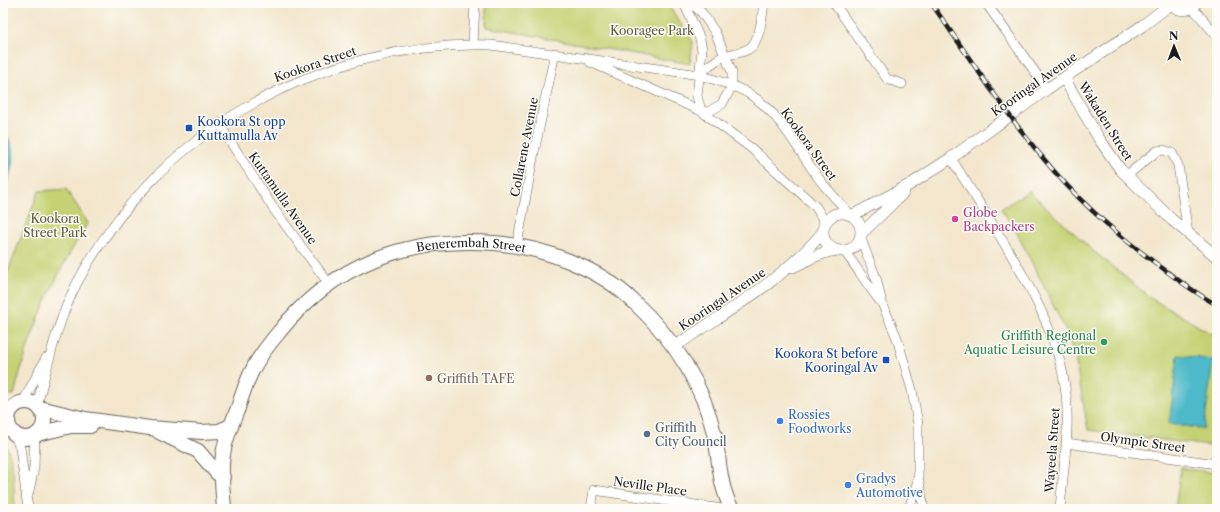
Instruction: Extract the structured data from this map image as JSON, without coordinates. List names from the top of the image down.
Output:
{
  "streets": {
    "main road": ["Benerembah Street"],
    "street": [
      "Kookora Street",
      "Kooringal Avenue",
      "Wakaden Street",
      "Collarene Avenue",
      "Kuttamulla Avenue",
      "Olympic Street",
      "Wayeela Street",
      "Neville Place"
    ]
  },
  "crossings": [
    ["Kookora Street", "Kooringal Avenue"],
    ["Kookora Street", "Collarene Avenue"],
    ["Kookora Street", "Kuttamulla Avenue"],
    ["Kooringal Avenue", "Wakaden Street"],
    ["Kooringal Avenue", "Benerembah Street"],
    ["Kooringal Avenue", "Wayeela Street"],
    ["Collarene Avenue", "Benerembah Street"],
    ["Kuttamulla Avenue", "Benerembah Street"],
    ["Olympic Street", "Wayeela Street"]
  ],
  "parks": ["Kooragee Park", "Kookora Street Park"],
  "places": {
    "transit": ["Kookora St opp Kuttamulla Av", "Kookora St before Kooringal Av"],
    "other": [
      "Globe Backpackers",
      "Griffith Regional Aquatic Leisure Centre",
      "Griffith TAFE",
      "Rossies Foodworks",
      "Griffith City Council",
      "Gradys Automotive"
    ]
  },
  "north": "top"
}
